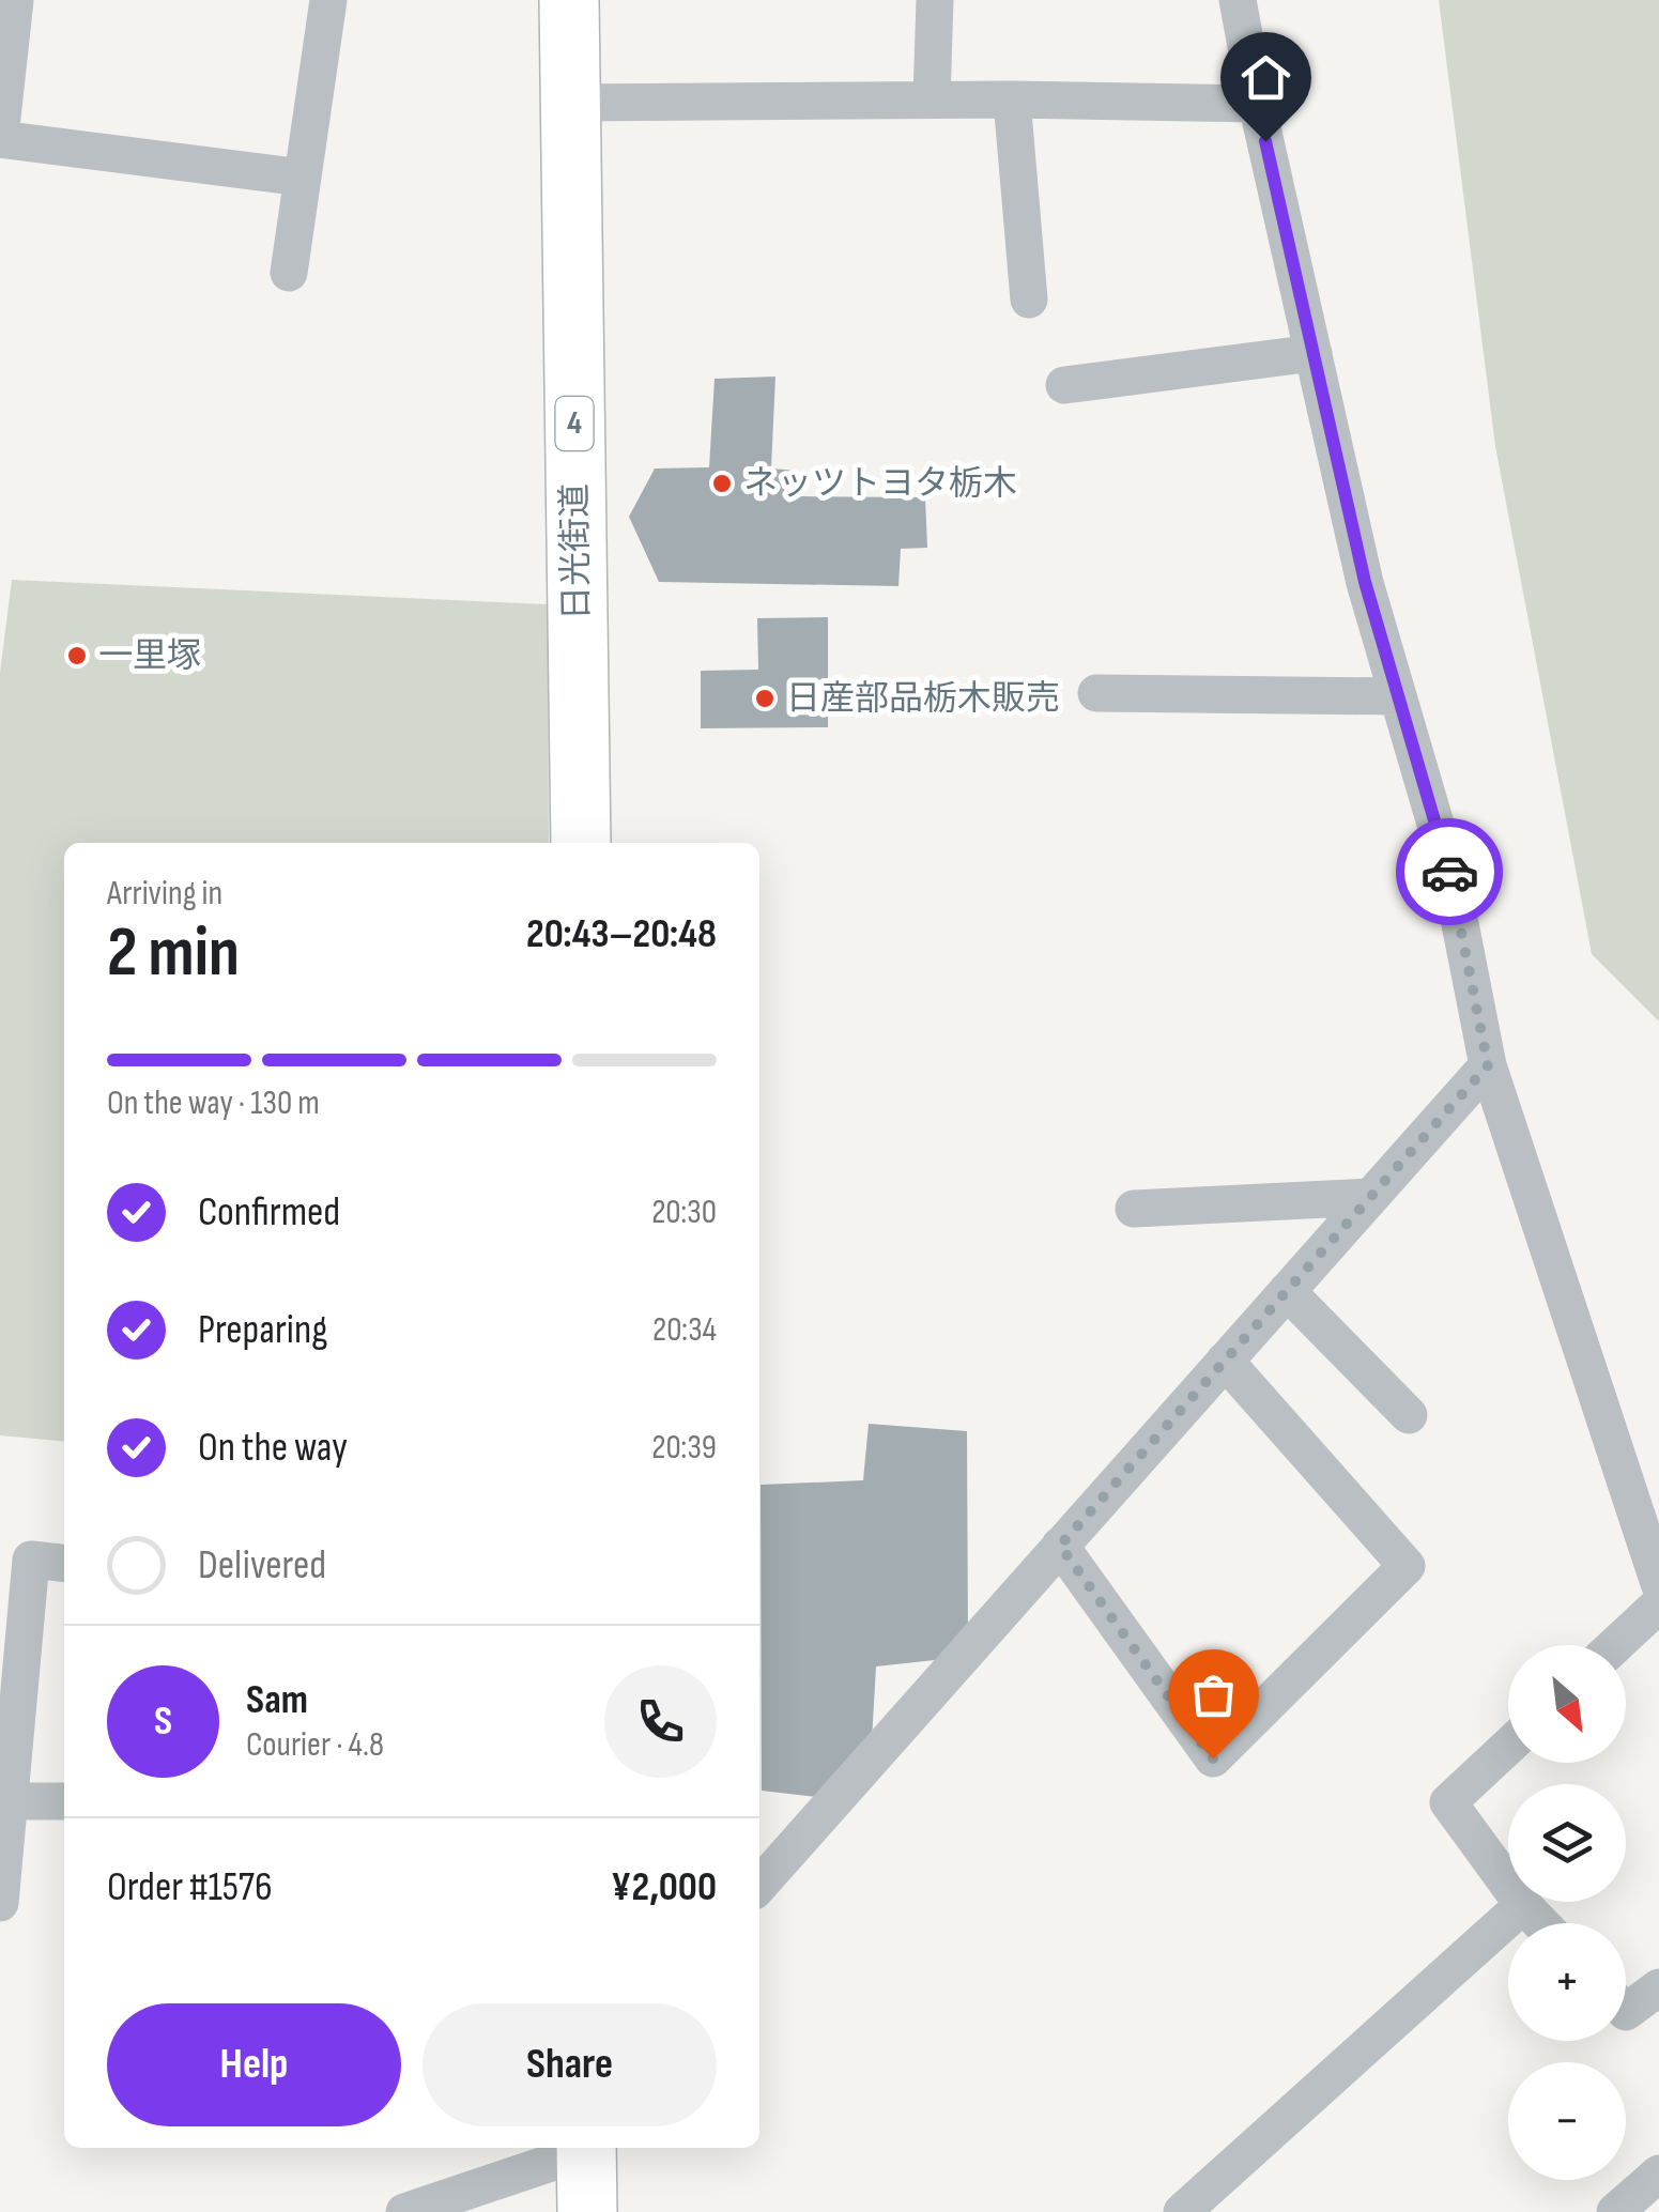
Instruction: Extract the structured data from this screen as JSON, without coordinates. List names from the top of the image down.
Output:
{
  "streets": {
    "highway": ["4", "日光街道"]
  },
  "places": ["ネッツトヨタ栃木", "一里塚", "日産部品栃木販売"],
  "north": "bottom right",
  "page": {
    "heading": ["2 min", "Arriving in", "20:43–20:48"],
    "panel": [
      "Sam",
      "Courier · 4.8",
      "Order #1576",
      "¥2,000"
    ],
    "bar": "On the way · 130 m",
    "list": [
      ["Confirmed", "20:30"],
      ["Preparing", "20:34"],
      ["On the way", "20:39"],
      "Delivered"
    ],
    "map_buttons": ["+", "−"],
    "round": "S",
    "buttons": ["Help", "Share"]
  }
}
